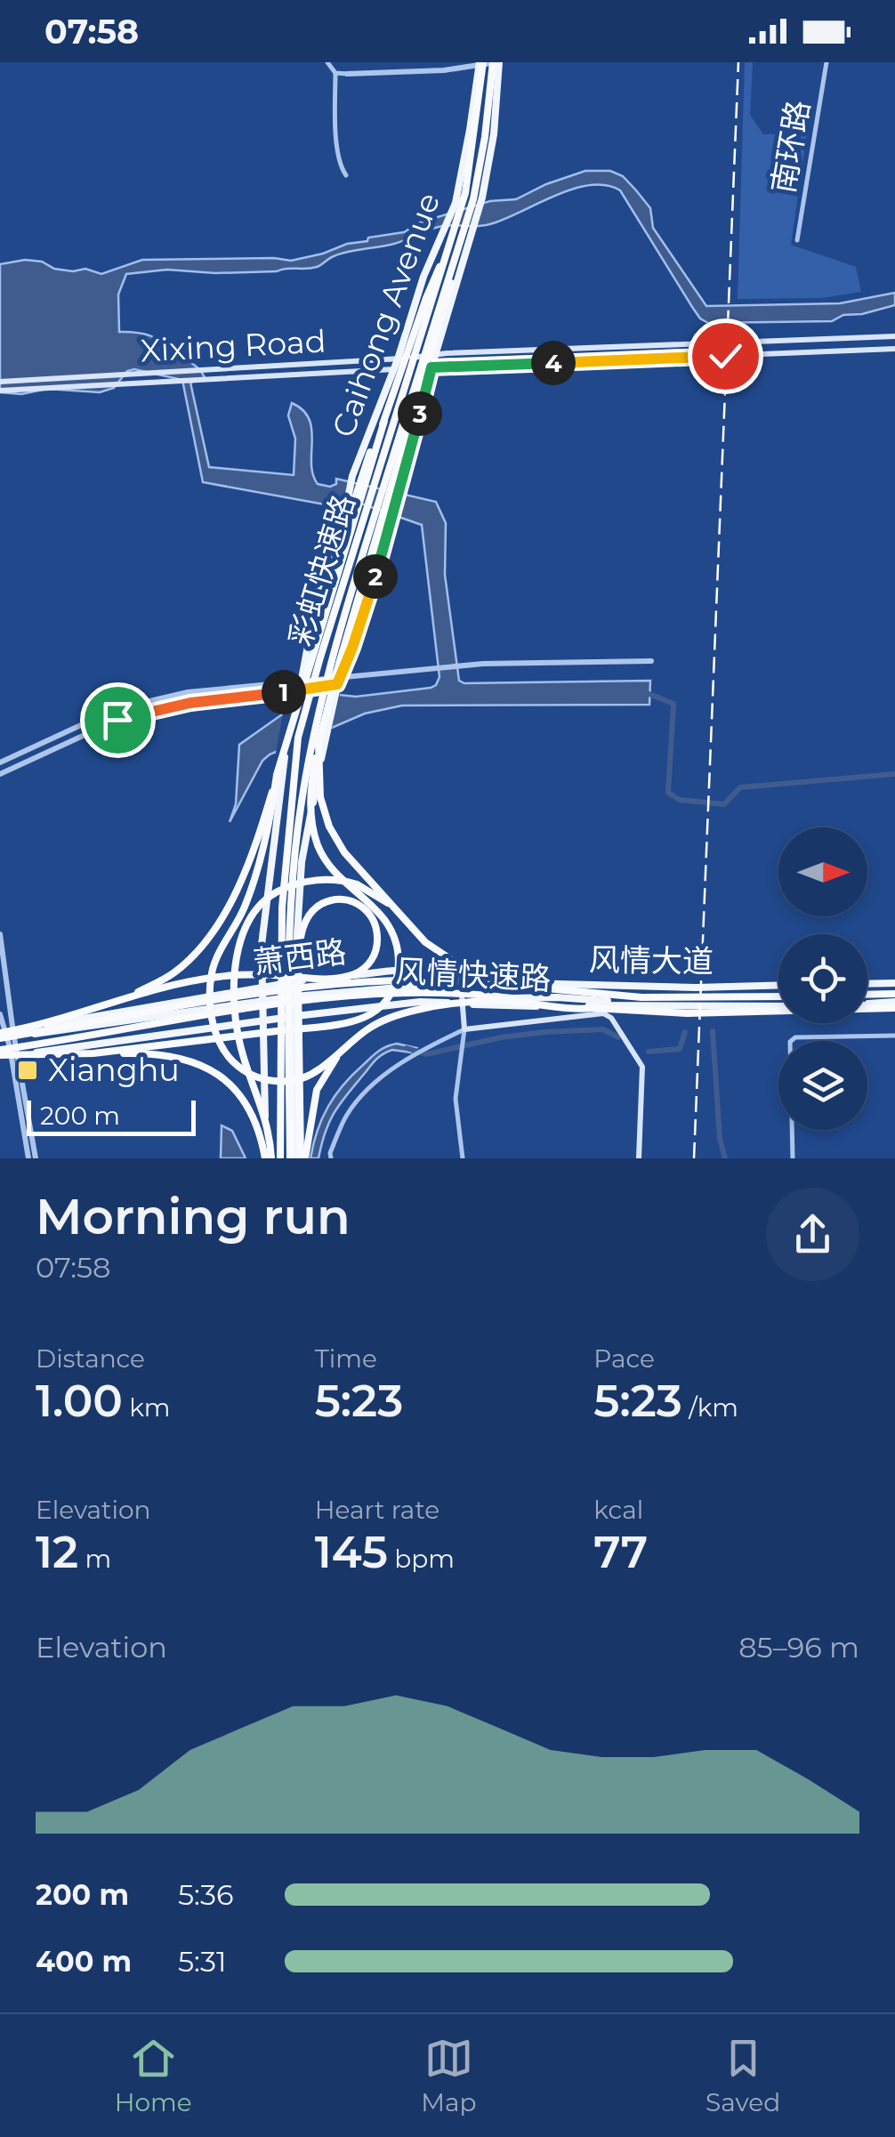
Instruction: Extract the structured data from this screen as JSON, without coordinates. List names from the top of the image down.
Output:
{
  "streets": {
    "highway": ["彩虹快速路", "风情快速路"],
    "main road": [
      "Caihong Avenue",
      "Xixing Road",
      "萧西路",
      "风情大道"
    ],
    "street": ["南环路"]
  },
  "crossings": [
    ["Caihong Avenue", "Xixing Road"],
    ["Caihong Avenue", "彩虹快速路"],
    ["Caihong Avenue", "萧西路"],
    ["Caihong Avenue", "风情大道"],
    ["萧西路", "风情大道"],
    ["萧西路", "风情快速路"]
  ],
  "places": {
    "transit": ["Xianghu"]
  },
  "scale_bar": "200 m",
  "north": "right",
  "page": {
    "status": "07:58",
    "pins": [
      "4",
      "3",
      "2",
      "1"
    ],
    "scale": "200 m",
    "heading": ["Morning run", "07:58"],
    "stats": [
      ["Distance", "1.00 km"],
      ["Time", "5:23"],
      ["Pace", "5:23 /km"],
      ["Elevation", "12 m"],
      ["Heart rate", "145 bpm"],
      ["kcal", "77"]
    ],
    "chart": ["Elevation", "85–96 m"],
    "list": [
      {
        "name": "200 m",
        "note": "5:36"
      },
      {
        "name": "400 m",
        "note": "5:31"
      }
    ],
    "tabs": ["Home", "Map", "Saved"]
  }
}
